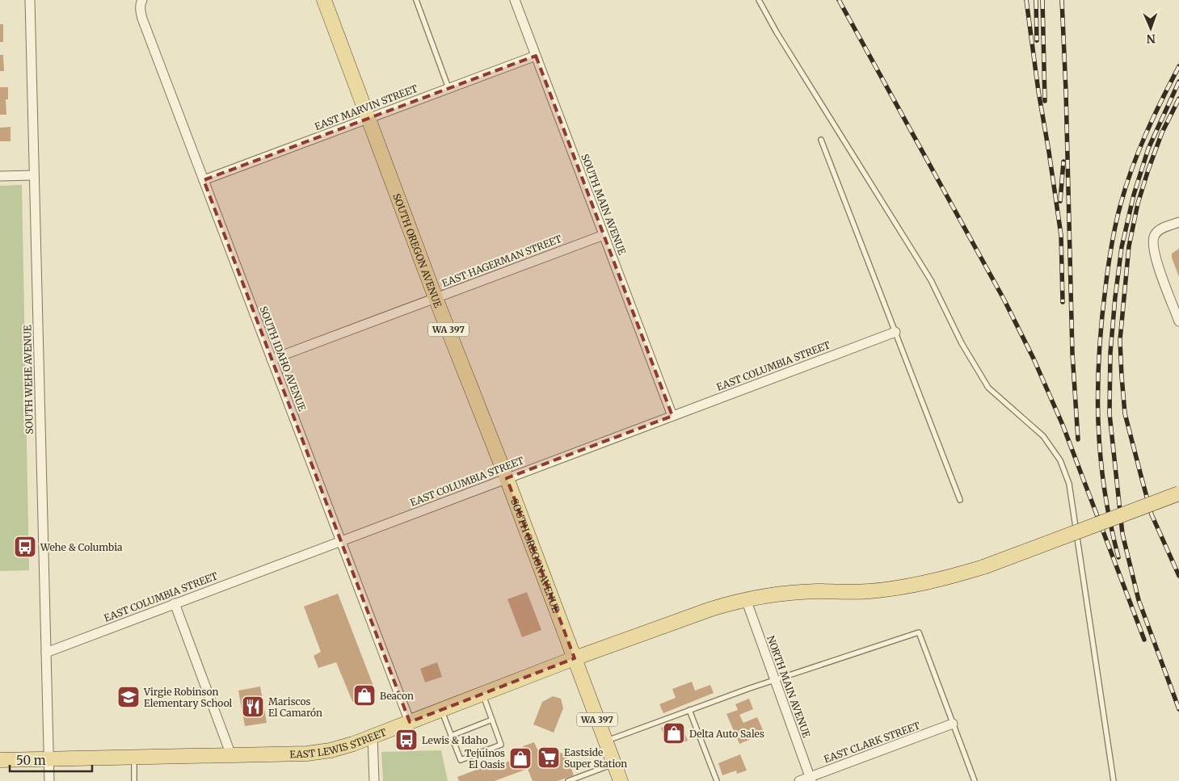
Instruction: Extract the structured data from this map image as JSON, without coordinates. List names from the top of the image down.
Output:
{
  "streets": {
    "main road": ["SOUTH OREGON AVENUE", "WA 397", "EAST LEWIS STREET"],
    "street": [
      "EAST MARVIN STREET",
      "SOUTH MAIN AVENUE",
      "EAST HAGERMAN STREET",
      "SOUTH IDAHO AVENUE",
      "EAST COLUMBIA STREET",
      "SOUTH WEHE AVENUE",
      "NORTH MAIN AVENUE",
      "EAST CLARK STREET"
    ]
  },
  "crossings": [
    ["EAST MARVIN STREET", "SOUTH MAIN AVENUE"],
    ["EAST MARVIN STREET", "SOUTH OREGON AVENUE"],
    ["EAST MARVIN STREET", "SOUTH IDAHO AVENUE"],
    ["SOUTH MAIN AVENUE", "EAST HAGERMAN STREET"],
    ["SOUTH MAIN AVENUE", "EAST COLUMBIA STREET"],
    ["SOUTH OREGON AVENUE", "EAST HAGERMAN STREET"],
    ["SOUTH OREGON AVENUE", "WA 397"],
    ["SOUTH OREGON AVENUE", "EAST COLUMBIA STREET"],
    ["SOUTH OREGON AVENUE", "EAST LEWIS STREET"],
    ["EAST HAGERMAN STREET", "SOUTH IDAHO AVENUE"],
    ["WA 397", "EAST LEWIS STREET"],
    ["SOUTH IDAHO AVENUE", "EAST COLUMBIA STREET"],
    ["SOUTH IDAHO AVENUE", "EAST LEWIS STREET"],
    ["EAST COLUMBIA STREET", "SOUTH WEHE AVENUE"],
    ["SOUTH WEHE AVENUE", "EAST LEWIS STREET"],
    ["NORTH MAIN AVENUE", "EAST LEWIS STREET"],
    ["NORTH MAIN AVENUE", "EAST CLARK STREET"]
  ],
  "places": {
    "bus stop": ["Wehe & Columbia", "Lewis & Idaho"],
    "shop": ["Beacon", "Delta Auto Sales", "Tejuinos El Oasis"],
    "school or university": ["Virgie Robinson Elementary School"],
    "restaurant": ["Mariscos El Camarón"],
    "supermarket": ["Eastside Super Station"]
  },
  "scale_bar": "50 m",
  "north": "bottom"
}
